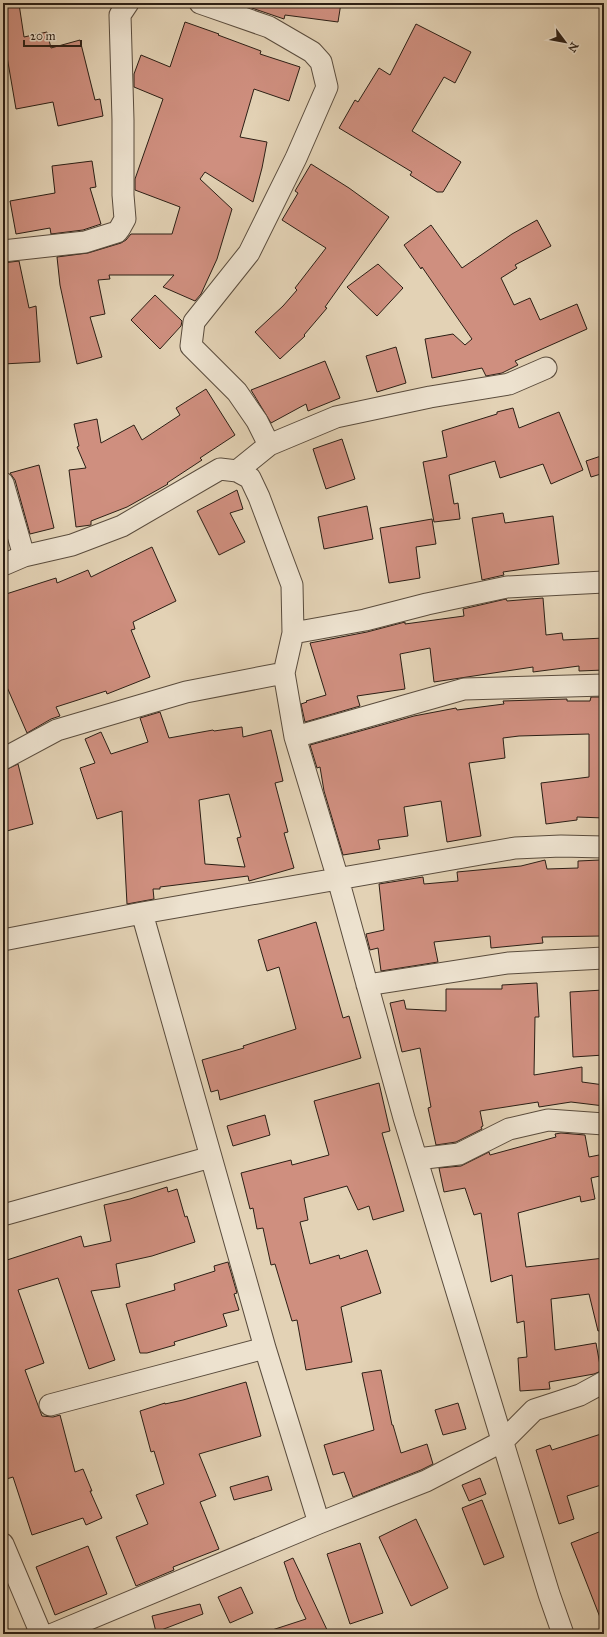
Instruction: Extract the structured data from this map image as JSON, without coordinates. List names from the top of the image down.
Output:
{
  "scale_bar": "20 m",
  "north": "bottom right"
}
